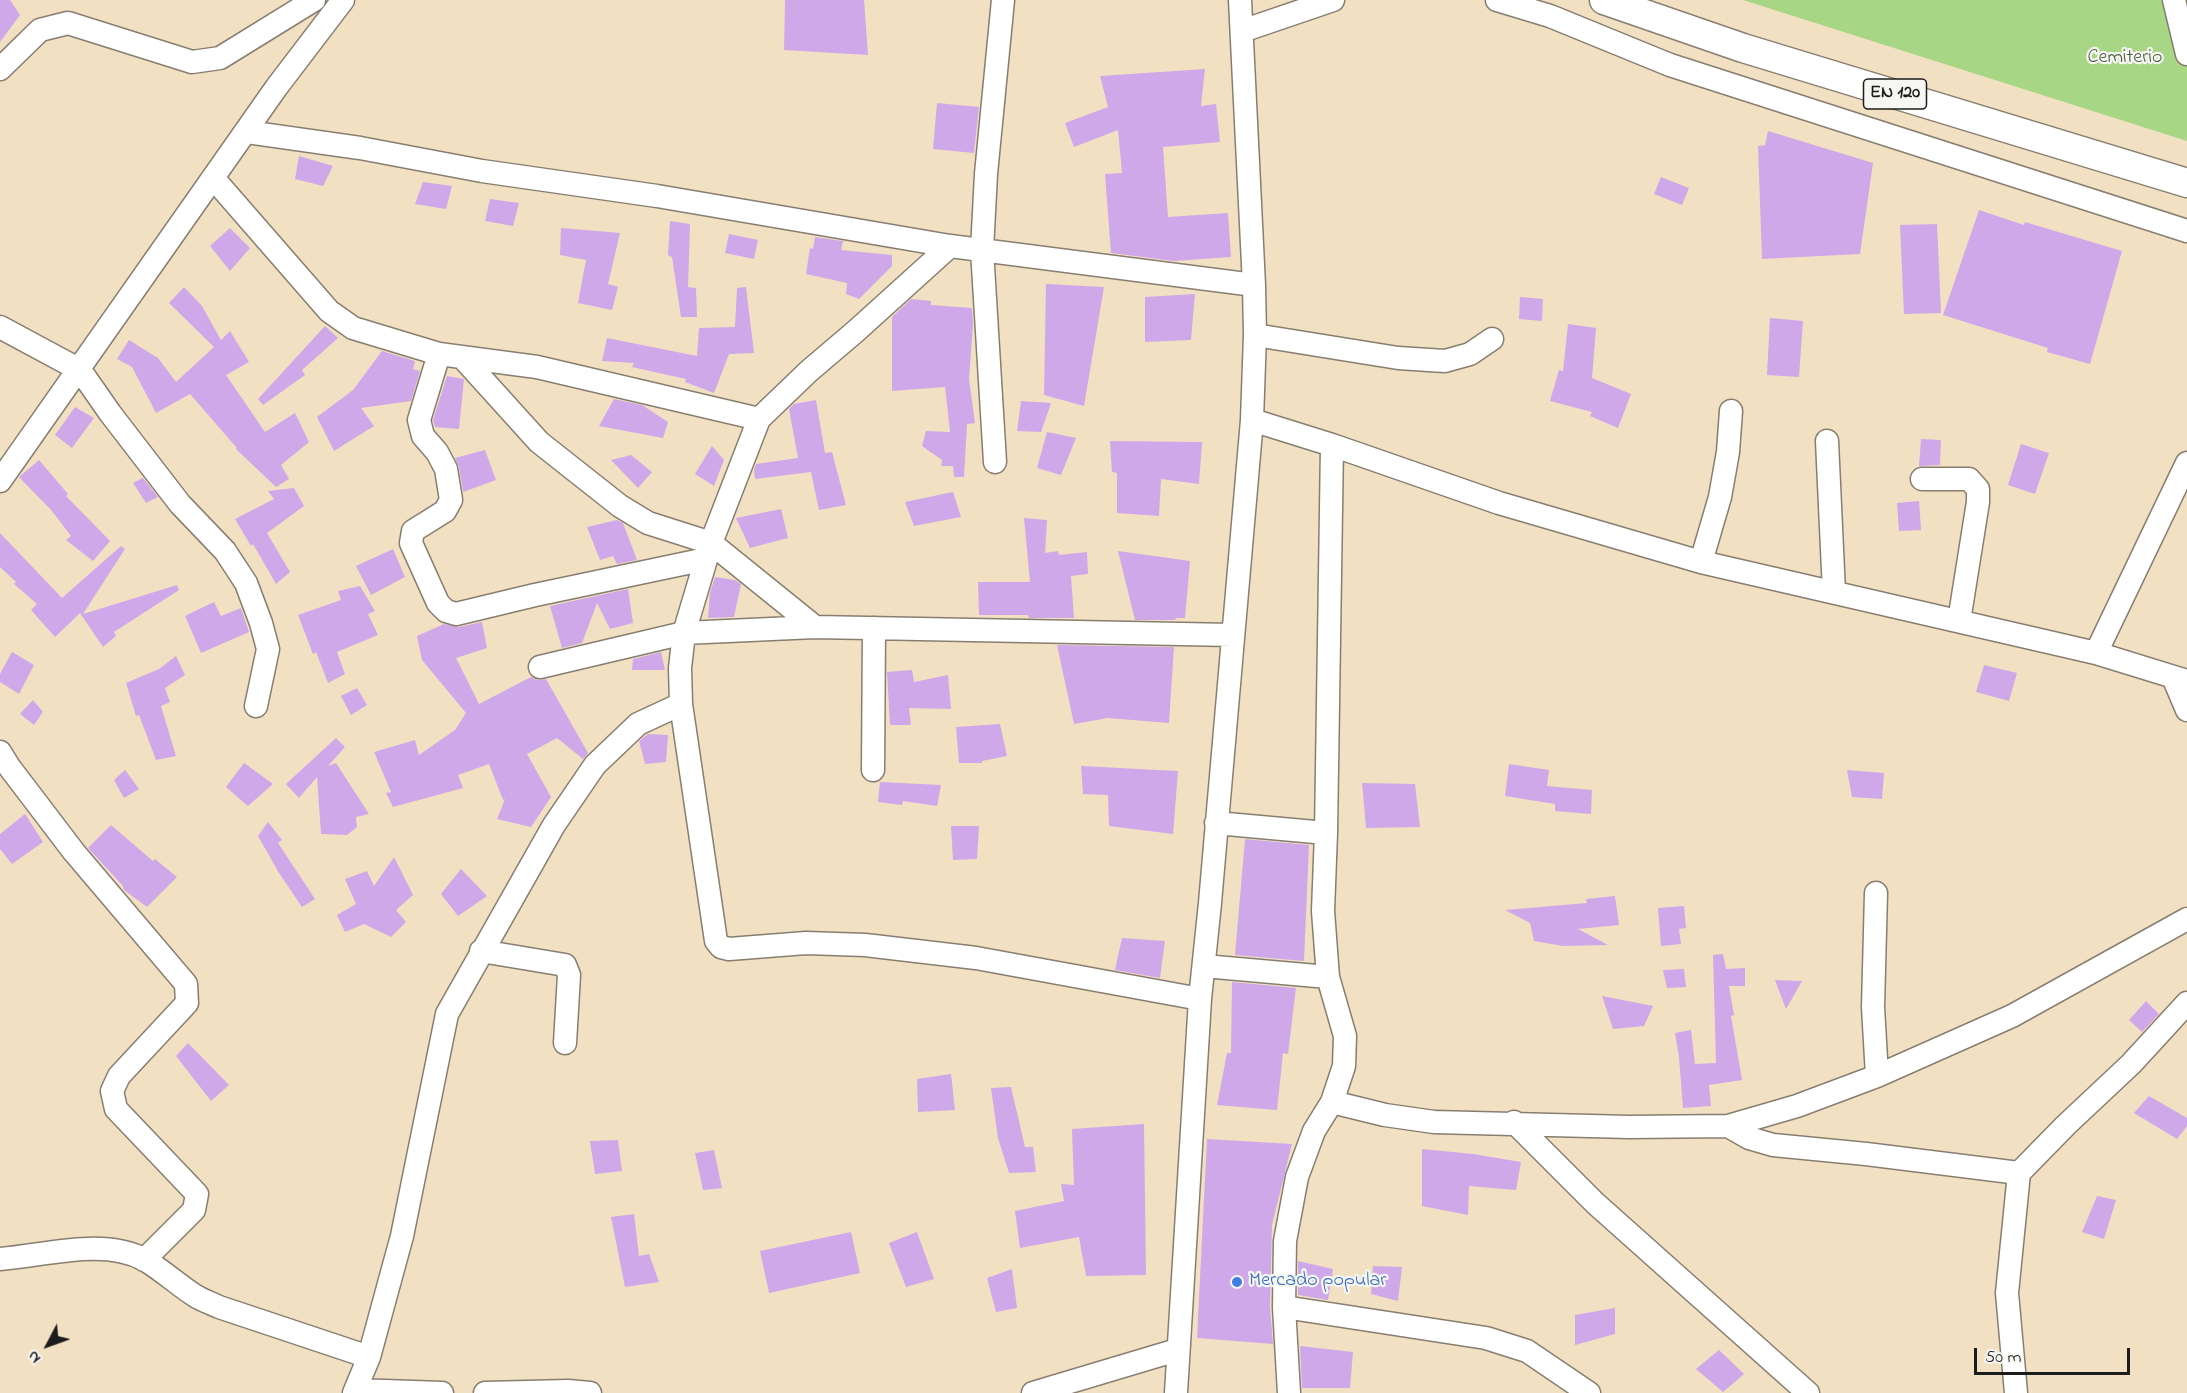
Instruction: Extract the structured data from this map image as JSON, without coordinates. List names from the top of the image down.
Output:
{
  "streets": {
    "main road": ["EN 120"]
  },
  "parks": ["Cemiterio"],
  "places": ["Mercado popular"],
  "scale_bar": "50 m",
  "north": "bottom left"
}
